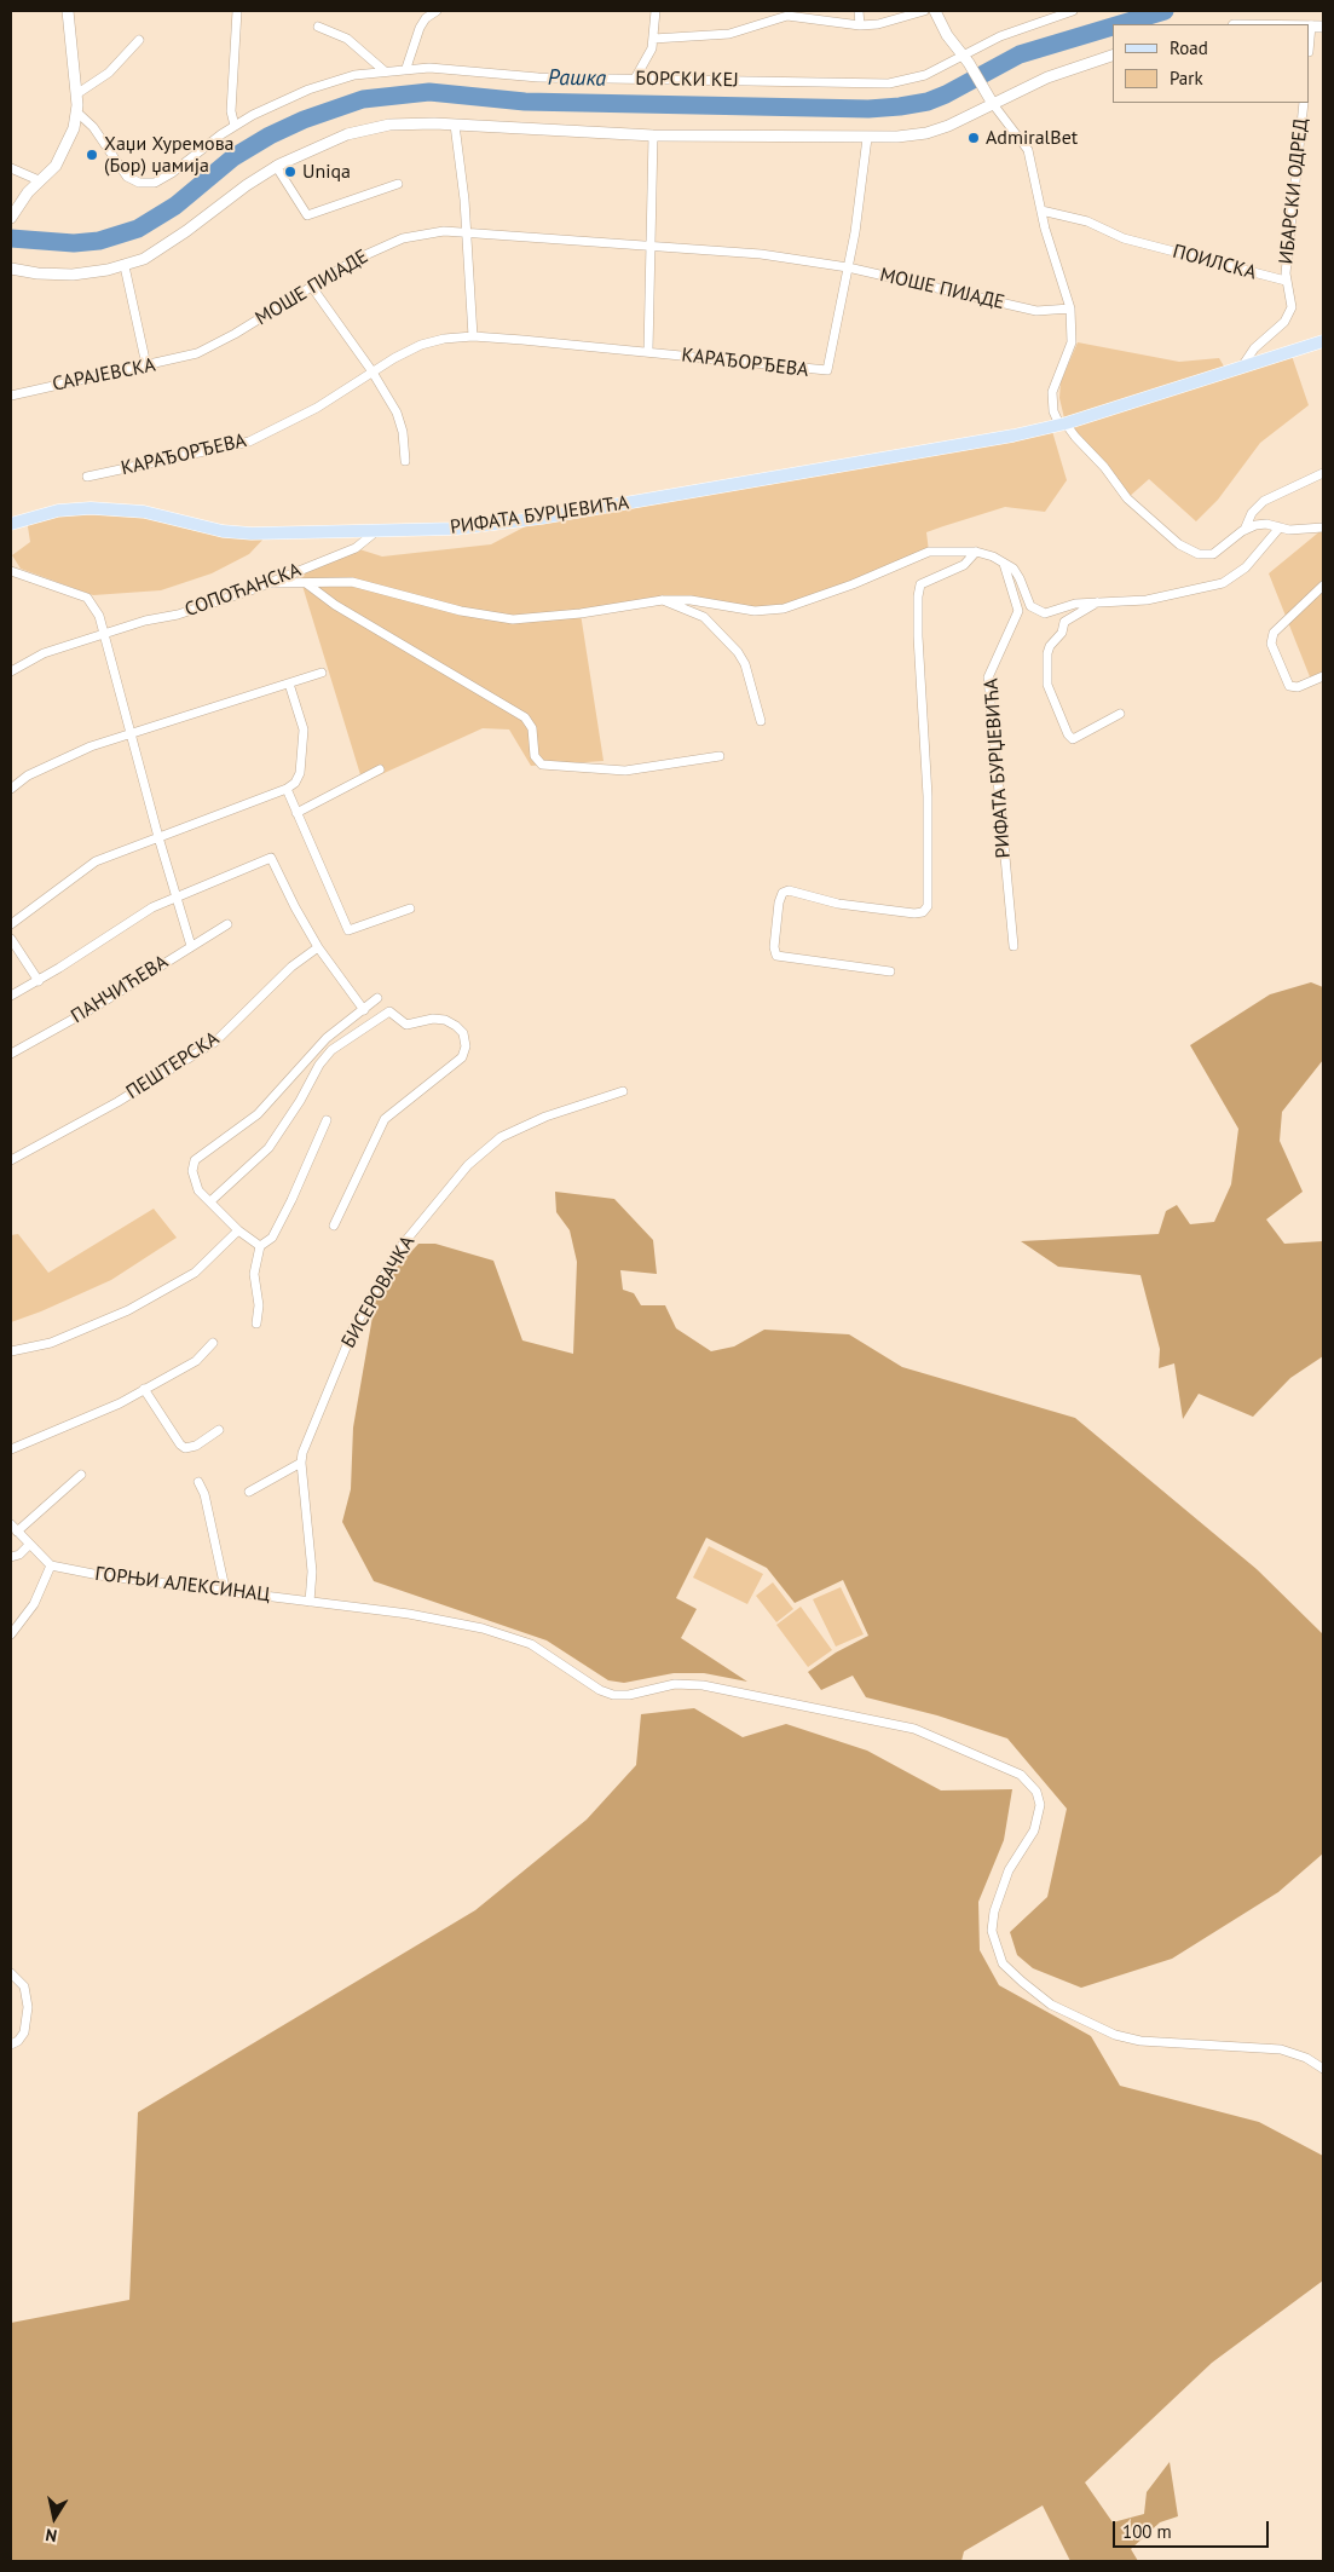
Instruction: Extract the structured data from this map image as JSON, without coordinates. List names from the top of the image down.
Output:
{
  "streets": {
    "main road": ["РИФАТА БУРЏЕВИЋА"],
    "street": [
      "БОРСКИ КЕЈ",
      "ИБАРСКИ ОДРЕД",
      "ПОИЛСКА",
      "МОШЕ ПИЈАДЕ",
      "КАРАЂОРЂЕВА",
      "САРАЈЕВСКА",
      "СОПОЋАНСКА",
      "ПАНЧИЋЕВА",
      "ПЕШТЕРСКА",
      "БИСЕРОВАЧКА",
      "ГОРЊИ АЛЕКСИНАЦ"
    ]
  },
  "crossings": [
    ["ИБАРСКИ ОДРЕД", "ПОИЛСКА"],
    ["МОШЕ ПИЈАДЕ", "КАРАЂОРЂЕВА"],
    ["МОШЕ ПИЈАДЕ", "САРАЈЕВСКА"],
    ["РИФАТА БУРЏЕВИЋА", "СОПОЋАНСКА"],
    ["БИСЕРОВАЧКА", "ГОРЊИ АЛЕКСИНАЦ"]
  ],
  "water": ["Рашка"],
  "places": ["AdmiralBet", "Хаџи Хуремова (Бор) џамија", "Uniqa"],
  "legend": ["Road", "Park"],
  "scale_bar": "100 m",
  "north": "bottom"
}
